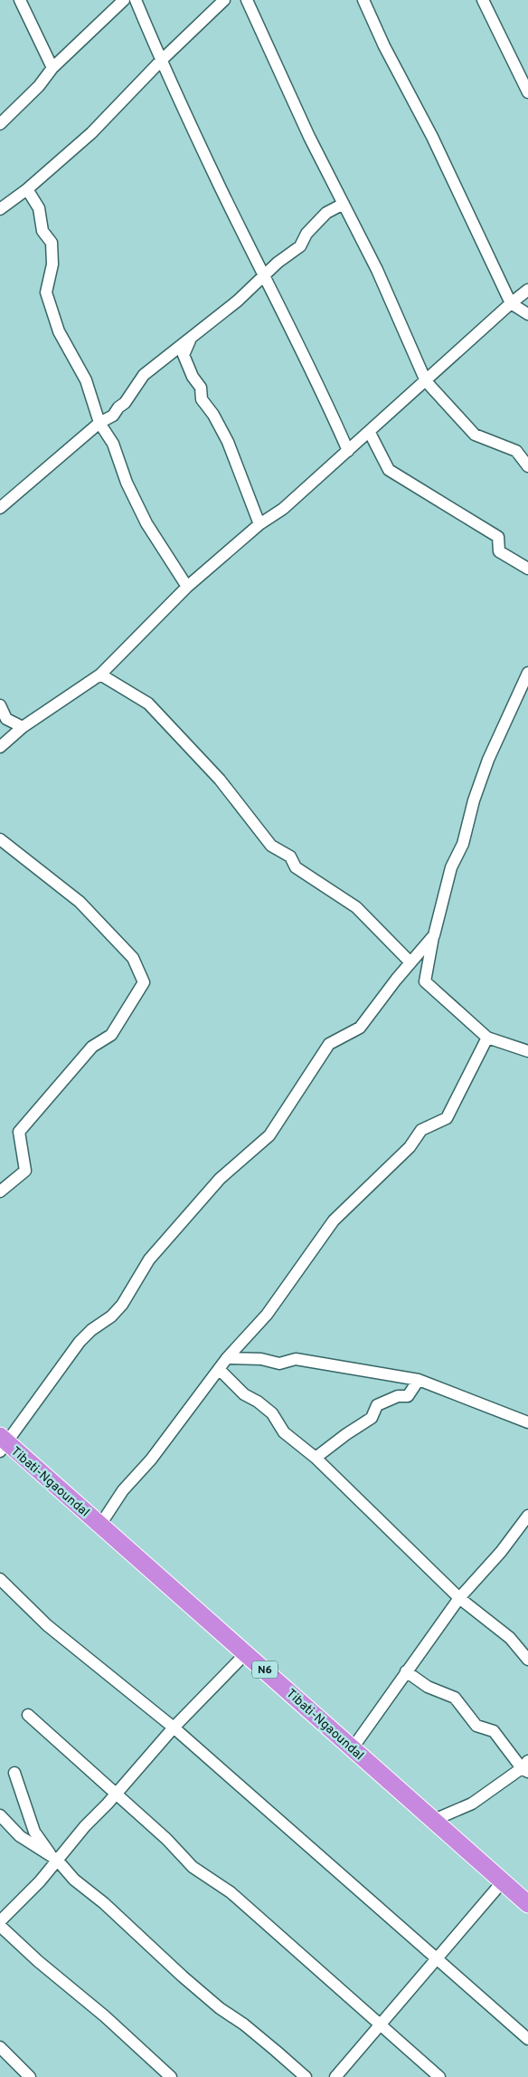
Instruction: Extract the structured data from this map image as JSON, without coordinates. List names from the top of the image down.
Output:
{
  "streets": {
    "highway": ["Tibati-Ngaoundal", "N6"]
  }
}
